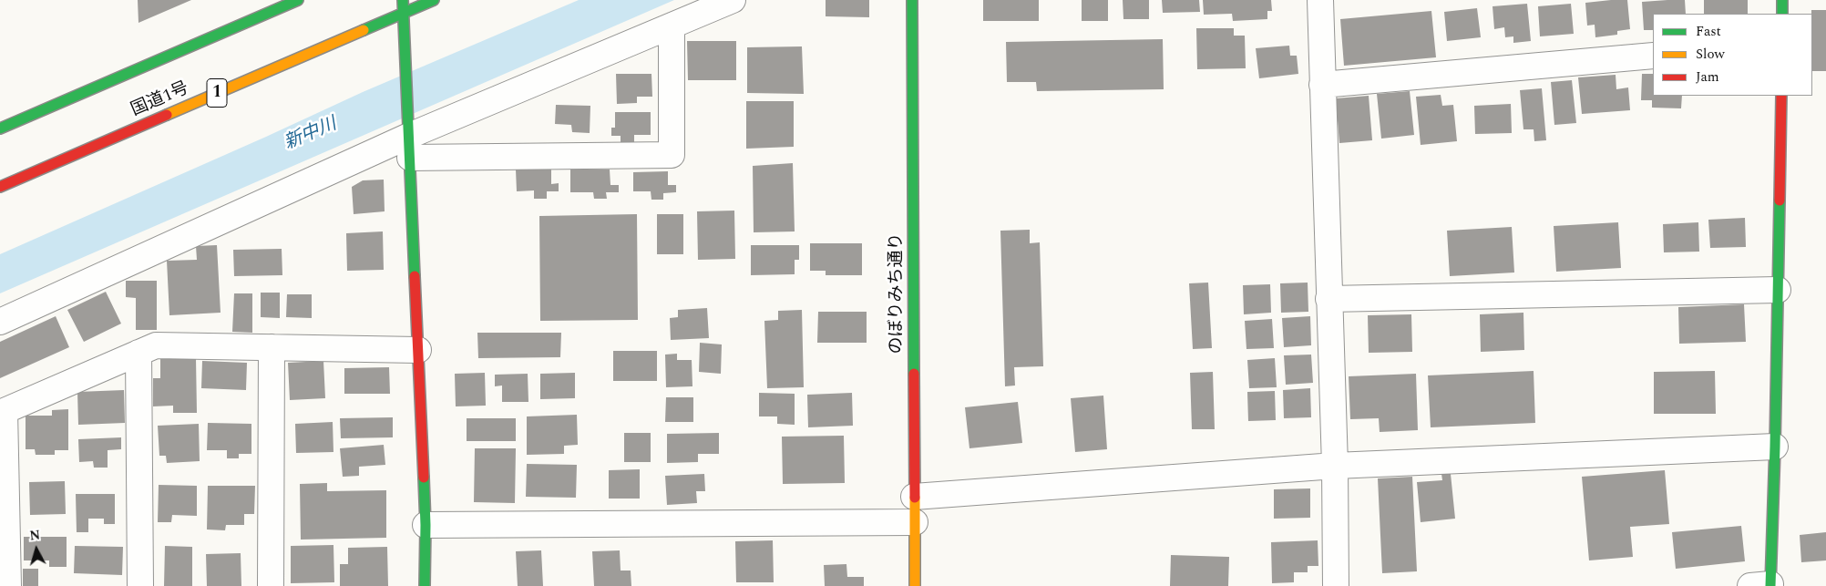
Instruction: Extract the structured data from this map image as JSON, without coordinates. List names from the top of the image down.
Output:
{
  "streets": {
    "main road": ["1", "国道1号", "のぼりみち通り"]
  },
  "water": ["新中川"],
  "legend": ["Fast", "Slow", "Jam"],
  "north": "top"
}
